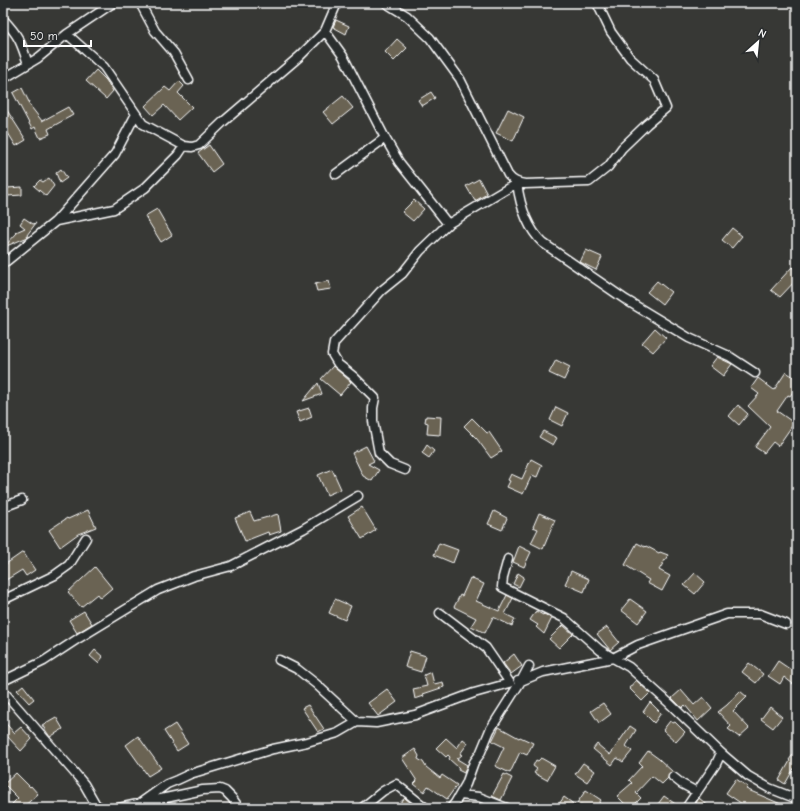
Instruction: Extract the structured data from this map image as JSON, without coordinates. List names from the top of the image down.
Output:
{
  "scale_bar": "50 m",
  "north": "top right"
}
